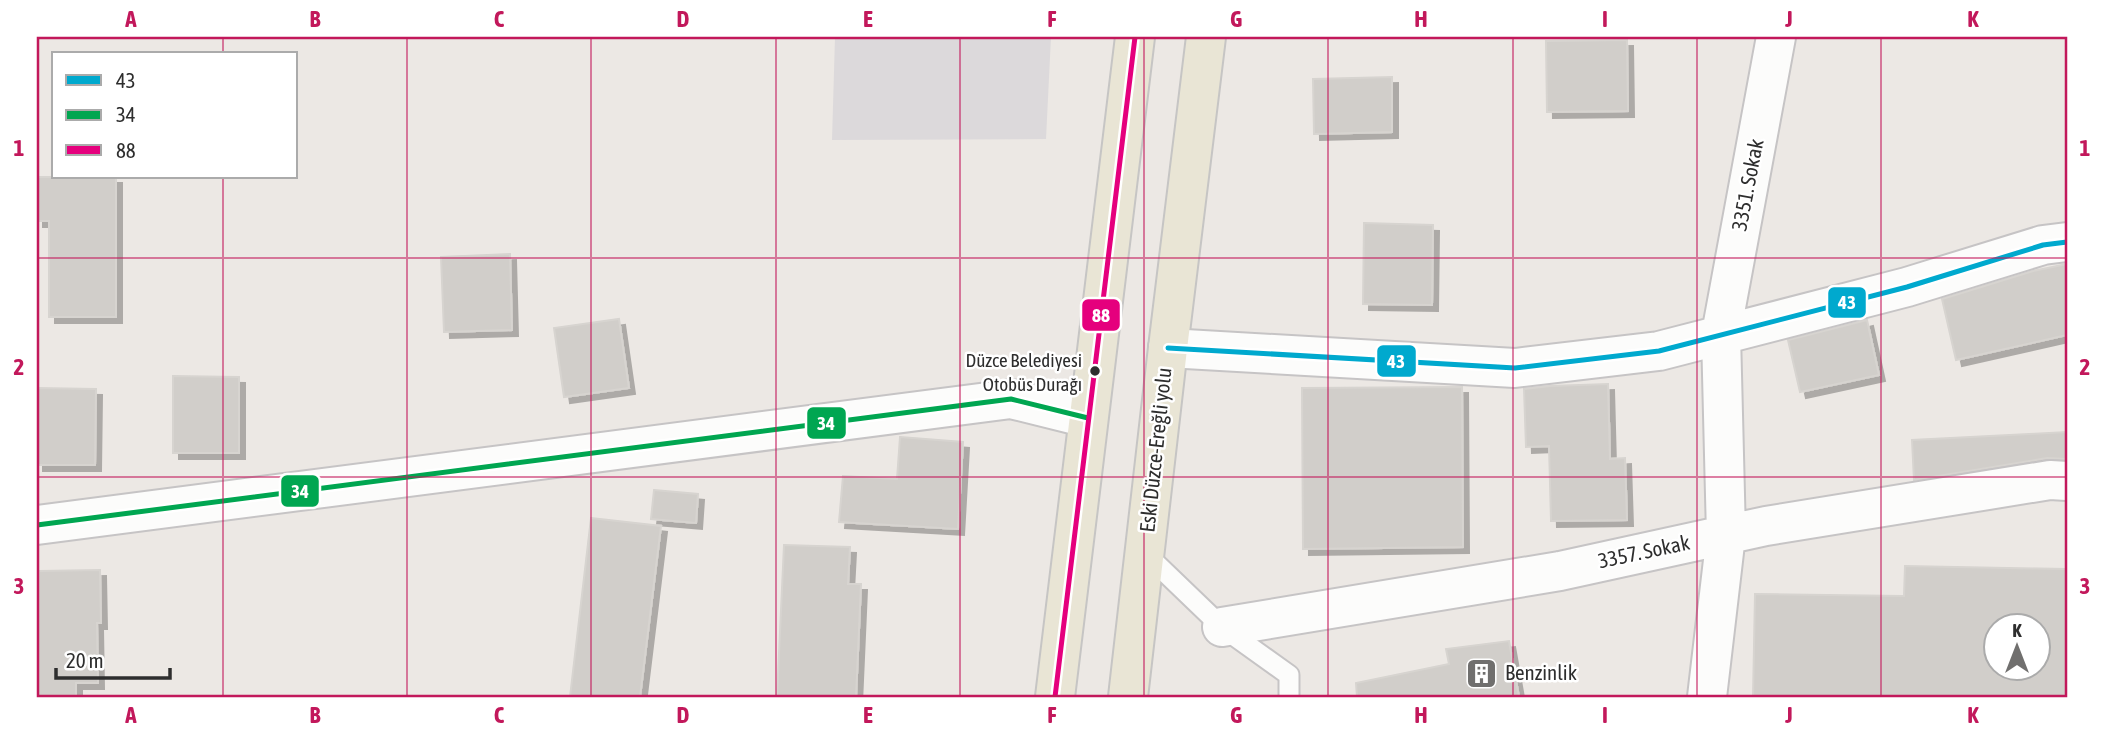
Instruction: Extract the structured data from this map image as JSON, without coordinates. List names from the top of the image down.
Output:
{
  "streets": {
    "main road": ["Eski Düzce-Ereğli yolu"],
    "street": ["3351. Sokak", "3357. Sokak"]
  },
  "crossings": [
    ["3351. Sokak", "3357. Sokak"]
  ],
  "places": {
    "other": ["Düzce Belediyesi Otobüs Durağı"],
    "building": ["Benzinlik"]
  },
  "lines": ["transit line 88", "transit line 43", "transit line 34"],
  "legend": ["43", "34", "88"],
  "scale_bar": "20 m",
  "north": "top",
  "grid": {
    "columns": [
      "A",
      "B",
      "C",
      "D",
      "E",
      "F",
      "G",
      "H",
      "I",
      "J",
      "K"
    ],
    "rows": ["1", "2", "3"]
  }
}
